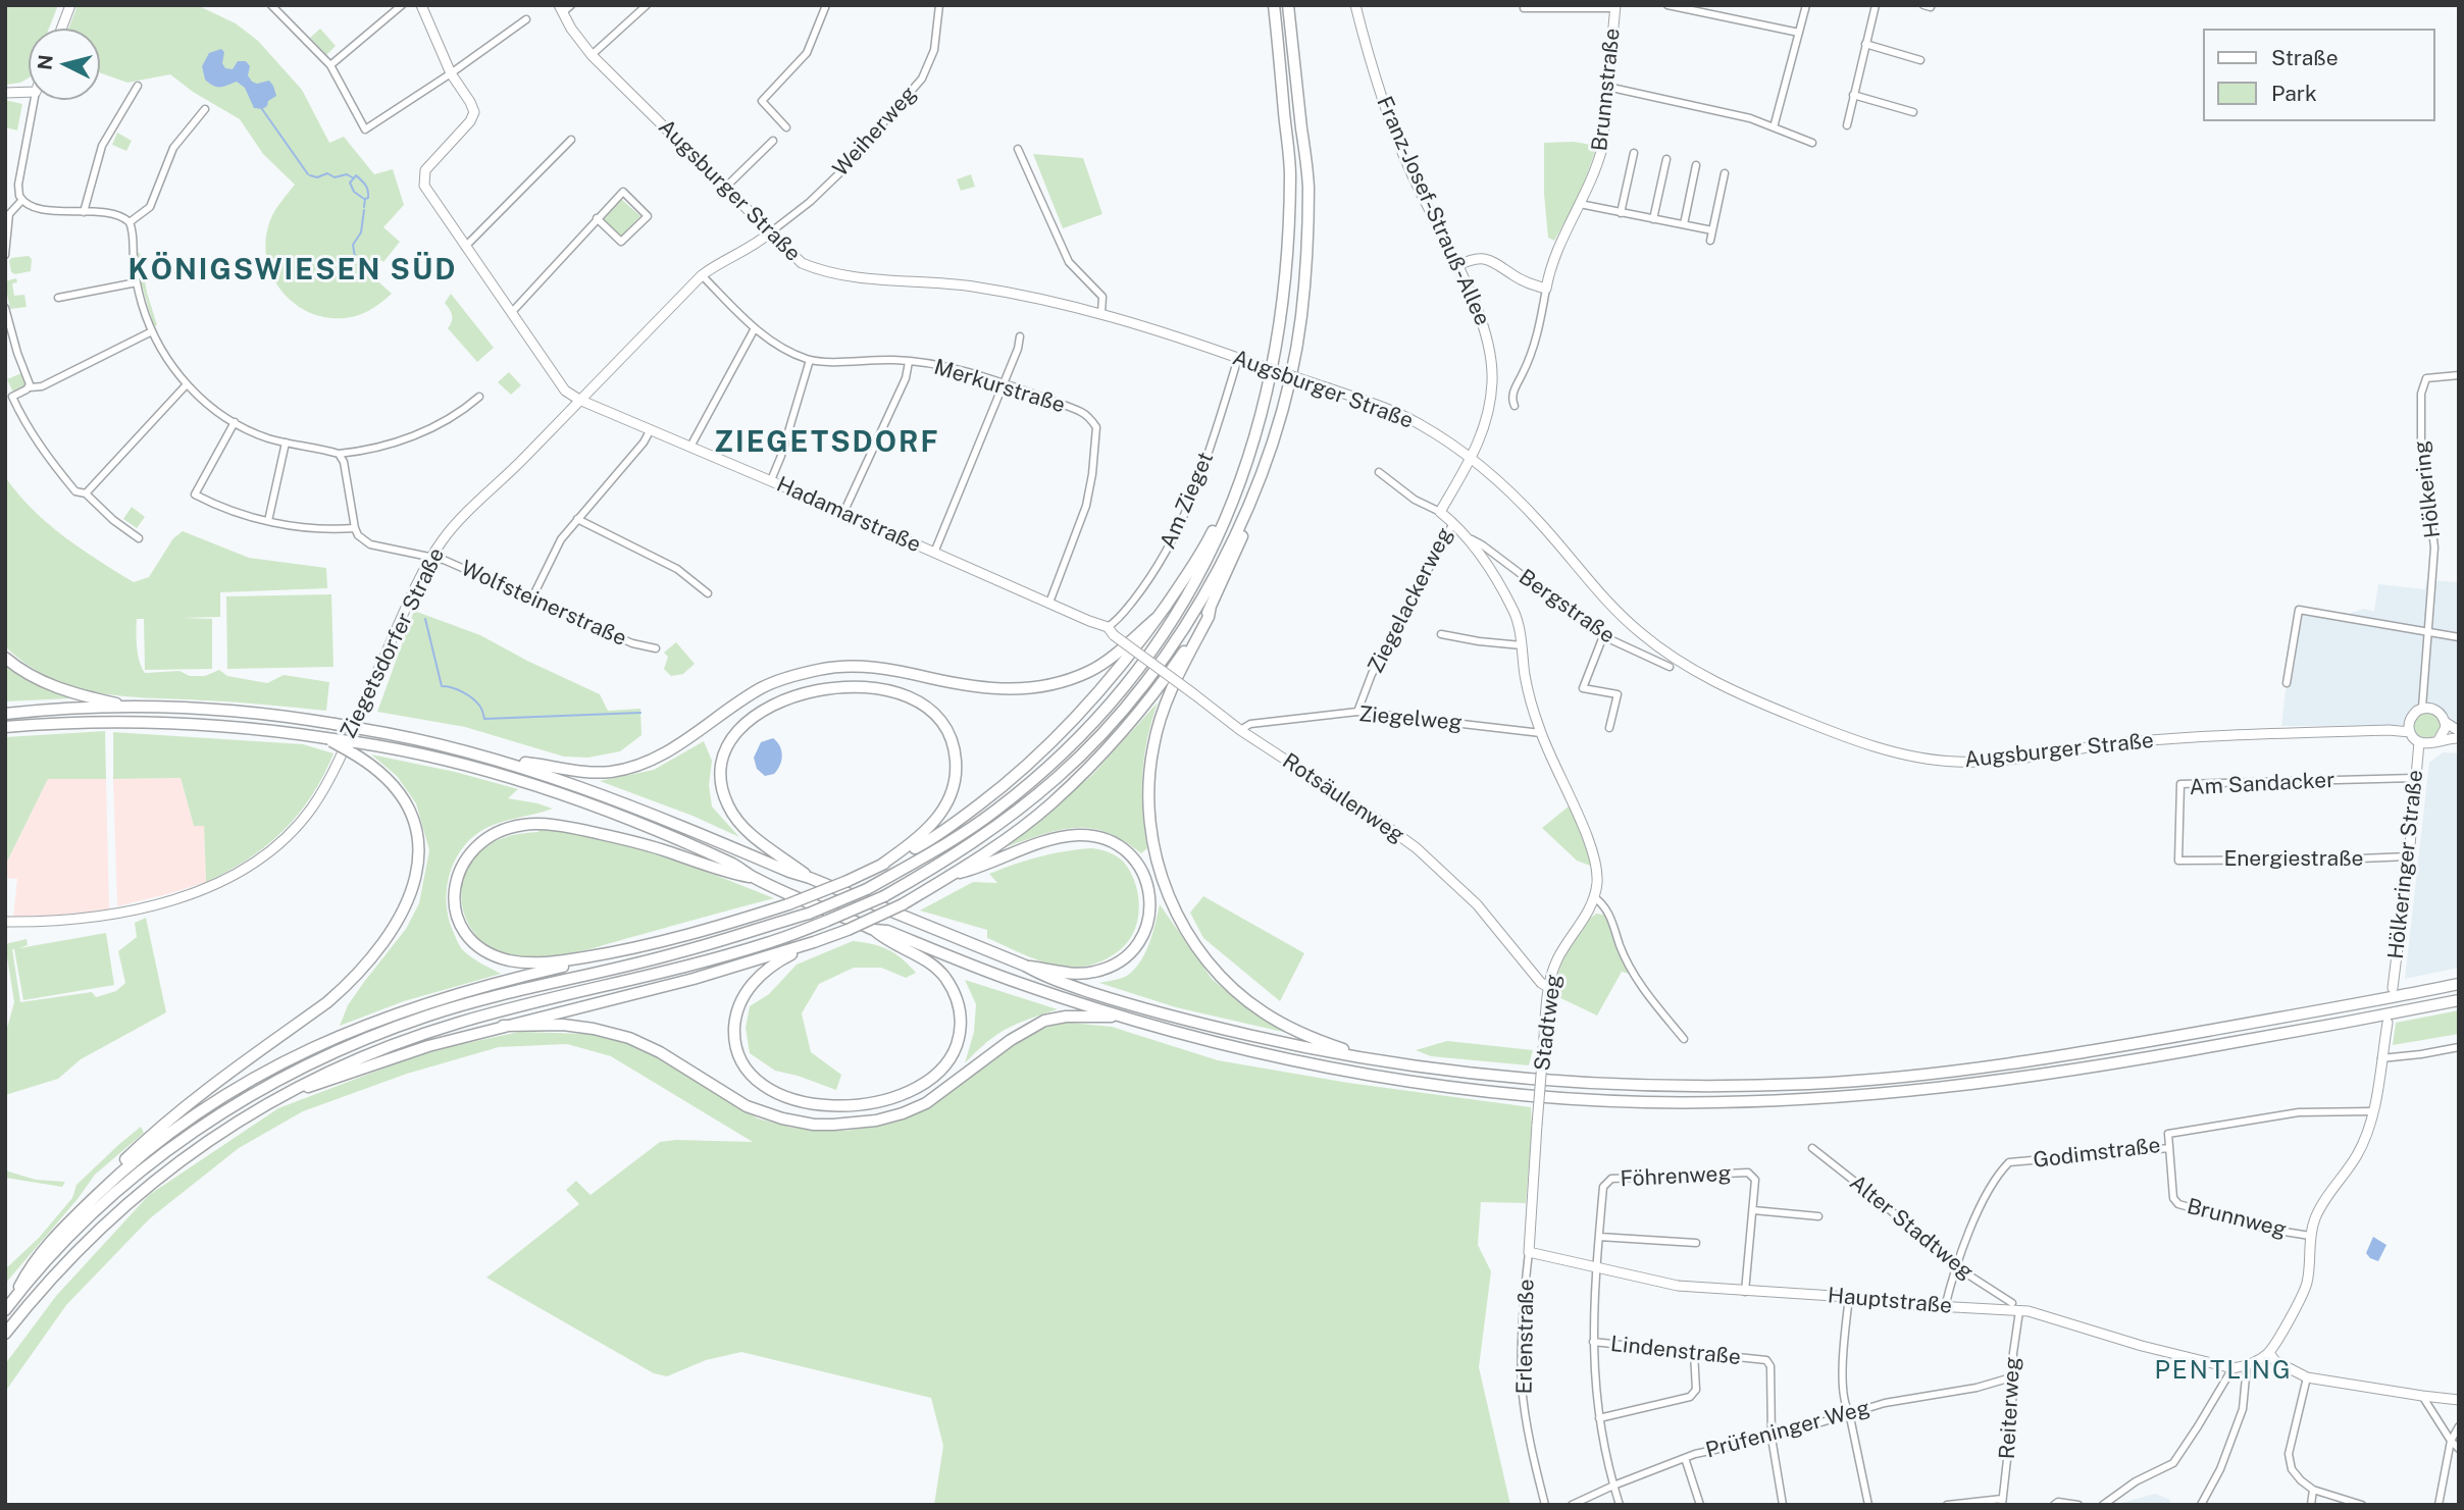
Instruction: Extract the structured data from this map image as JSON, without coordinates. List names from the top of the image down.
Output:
{
  "streets": {
    "street": [
      "Brunnstraße",
      "Weiherweg",
      "Augsburger Straße",
      "Franz-Josef-Strauß-Allee",
      "Merkurstraße",
      "Hölkering",
      "Am Zieget",
      "Hadamarstraße",
      "Ziegelackerweg",
      "Wolfsteinerstraße",
      "Bergstraße",
      "Ziegetsdorfer Straße",
      "Ziegelweg",
      "Am Sandacker",
      "Rotsäulenweg",
      "Energiestraße",
      "Hölkeringer Straße",
      "Stadtweg",
      "Godimstraße",
      "Föhrenweg",
      "Brunnweg",
      "Alter Stadtweg",
      "Hauptstraße",
      "Erlenstraße",
      "Lindenstraße",
      "Reiterweg",
      "Prüfeninger Weg"
    ]
  },
  "crossings": [
    ["Weiherweg", "Augsburger Straße"],
    ["Weiherweg", "Ziegetsdorfer Straße"],
    ["Augsburger Straße", "Franz-Josef-Strauß-Allee"],
    ["Augsburger Straße", "Am Zieget"],
    ["Augsburger Straße", "Ziegelackerweg"],
    ["Augsburger Straße", "Ziegetsdorfer Straße"],
    ["Augsburger Straße", "Hölkeringer Straße"],
    ["Franz-Josef-Strauß-Allee", "Ziegelackerweg"],
    ["Merkurstraße", "Hadamarstraße"],
    ["Merkurstraße", "Ziegetsdorfer Straße"],
    ["Am Zieget", "Hadamarstraße"],
    ["Am Zieget", "Rotsäulenweg"],
    ["Hadamarstraße", "Ziegetsdorfer Straße"],
    ["Hadamarstraße", "Rotsäulenweg"],
    ["Ziegelackerweg", "Ziegelweg"],
    ["Ziegelackerweg", "Stadtweg"],
    ["Wolfsteinerstraße", "Ziegetsdorfer Straße"],
    ["Bergstraße", "Stadtweg"],
    ["Ziegelweg", "Rotsäulenweg"],
    ["Ziegelweg", "Stadtweg"],
    ["Am Sandacker", "Energiestraße"],
    ["Am Sandacker", "Hölkeringer Straße"],
    ["Rotsäulenweg", "Stadtweg"],
    ["Energiestraße", "Hölkeringer Straße"],
    ["Stadtweg", "Hauptstraße"],
    ["Stadtweg", "Erlenstraße"],
    ["Godimstraße", "Brunnweg"],
    ["Godimstraße", "Alter Stadtweg"],
    ["Godimstraße", "Hauptstraße"],
    ["Föhrenweg", "Hauptstraße"],
    ["Föhrenweg", "Lindenstraße"],
    ["Föhrenweg", "Prüfeninger Weg"],
    ["Hauptstraße", "Erlenstraße"],
    ["Hauptstraße", "Reiterweg"],
    ["Lindenstraße", "Prüfeninger Weg"],
    ["Reiterweg", "Prüfeninger Weg"]
  ],
  "districts": ["KÖNIGSWIESEN SÜD", "ZIEGETSDORF", "PENTLING"],
  "legend": ["Straße", "Park"],
  "north": "left"
}
